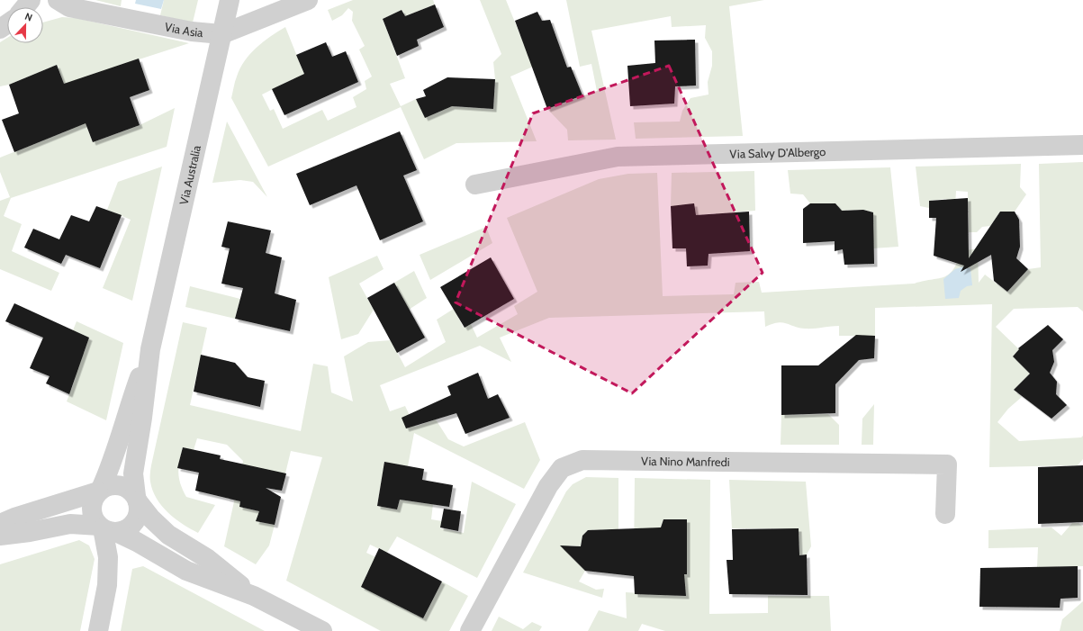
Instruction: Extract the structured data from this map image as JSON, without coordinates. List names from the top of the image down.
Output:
{
  "streets": {
    "street": [
      "Via Asia",
      "Via Salvy D'Albergo",
      "Via Australia",
      "Via Nino Manfredi"
    ]
  },
  "crossings": [
    ["Via Asia", "Via Australia"]
  ],
  "north": "top"
}
